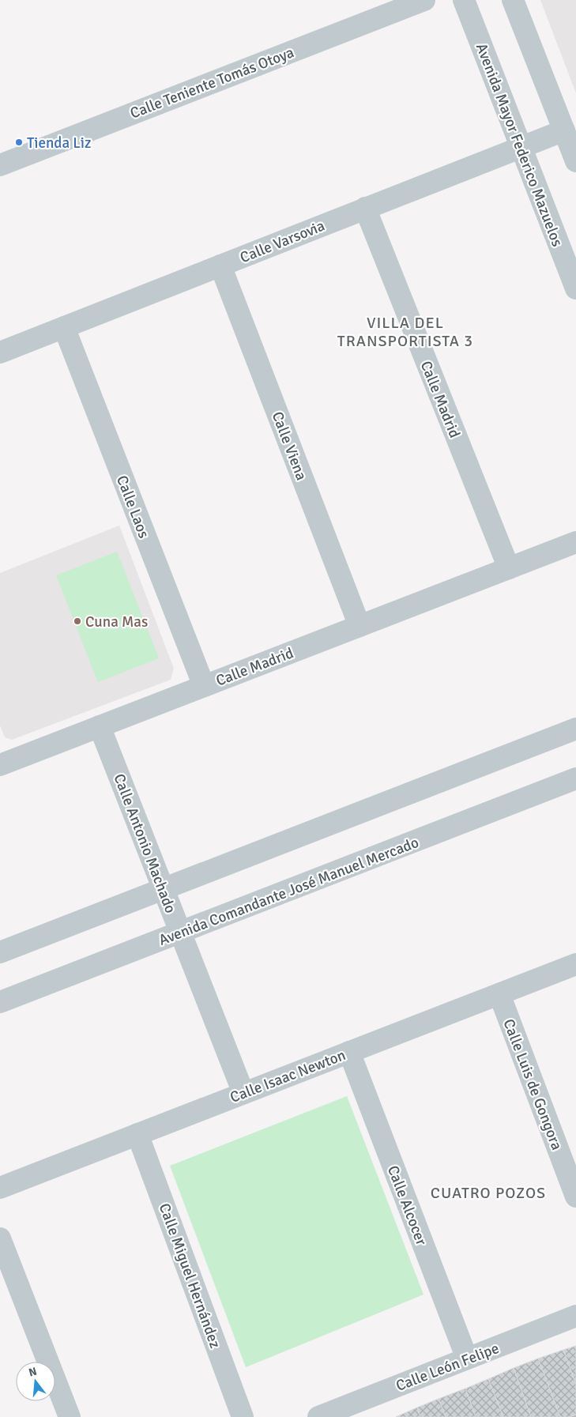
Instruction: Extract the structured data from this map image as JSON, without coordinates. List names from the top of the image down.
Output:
{
  "streets": {
    "street": [
      "Calle Teniente Tomás Otoya",
      "Avenida Mayor Federico Mazuelos",
      "Calle Varsovia",
      "Calle Madrid",
      "Calle Viena",
      "Calle Laos",
      "Calle Antonio Machado",
      "Avenida Comandante José Manuel Mercado",
      "Calle Isaac Newton",
      "Calle Luis de Gongora",
      "Calle Alcocer",
      "Calle Miguel Hernández",
      "Calle León Felipe"
    ]
  },
  "crossings": [
    ["Avenida Mayor Federico Mazuelos", "Calle Varsovia"],
    ["Calle Varsovia", "Calle Madrid"],
    ["Calle Varsovia", "Calle Viena"],
    ["Calle Varsovia", "Calle Laos"],
    ["Calle Madrid", "Calle Viena"],
    ["Calle Madrid", "Calle Laos"],
    ["Calle Madrid", "Calle Antonio Machado"],
    ["Calle Antonio Machado", "Avenida Comandante José Manuel Mercado"],
    ["Calle Antonio Machado", "Calle Isaac Newton"],
    ["Calle Isaac Newton", "Calle Luis de Gongora"],
    ["Calle Isaac Newton", "Calle Alcocer"],
    ["Calle Isaac Newton", "Calle Miguel Hernández"],
    ["Calle Alcocer", "Calle León Felipe"]
  ],
  "districts": ["VILLA DEL TRANSPORTISTA 3", "CUATRO POZOS"],
  "places": ["Tienda Liz", "Cuna Mas"],
  "north": "top"
}
